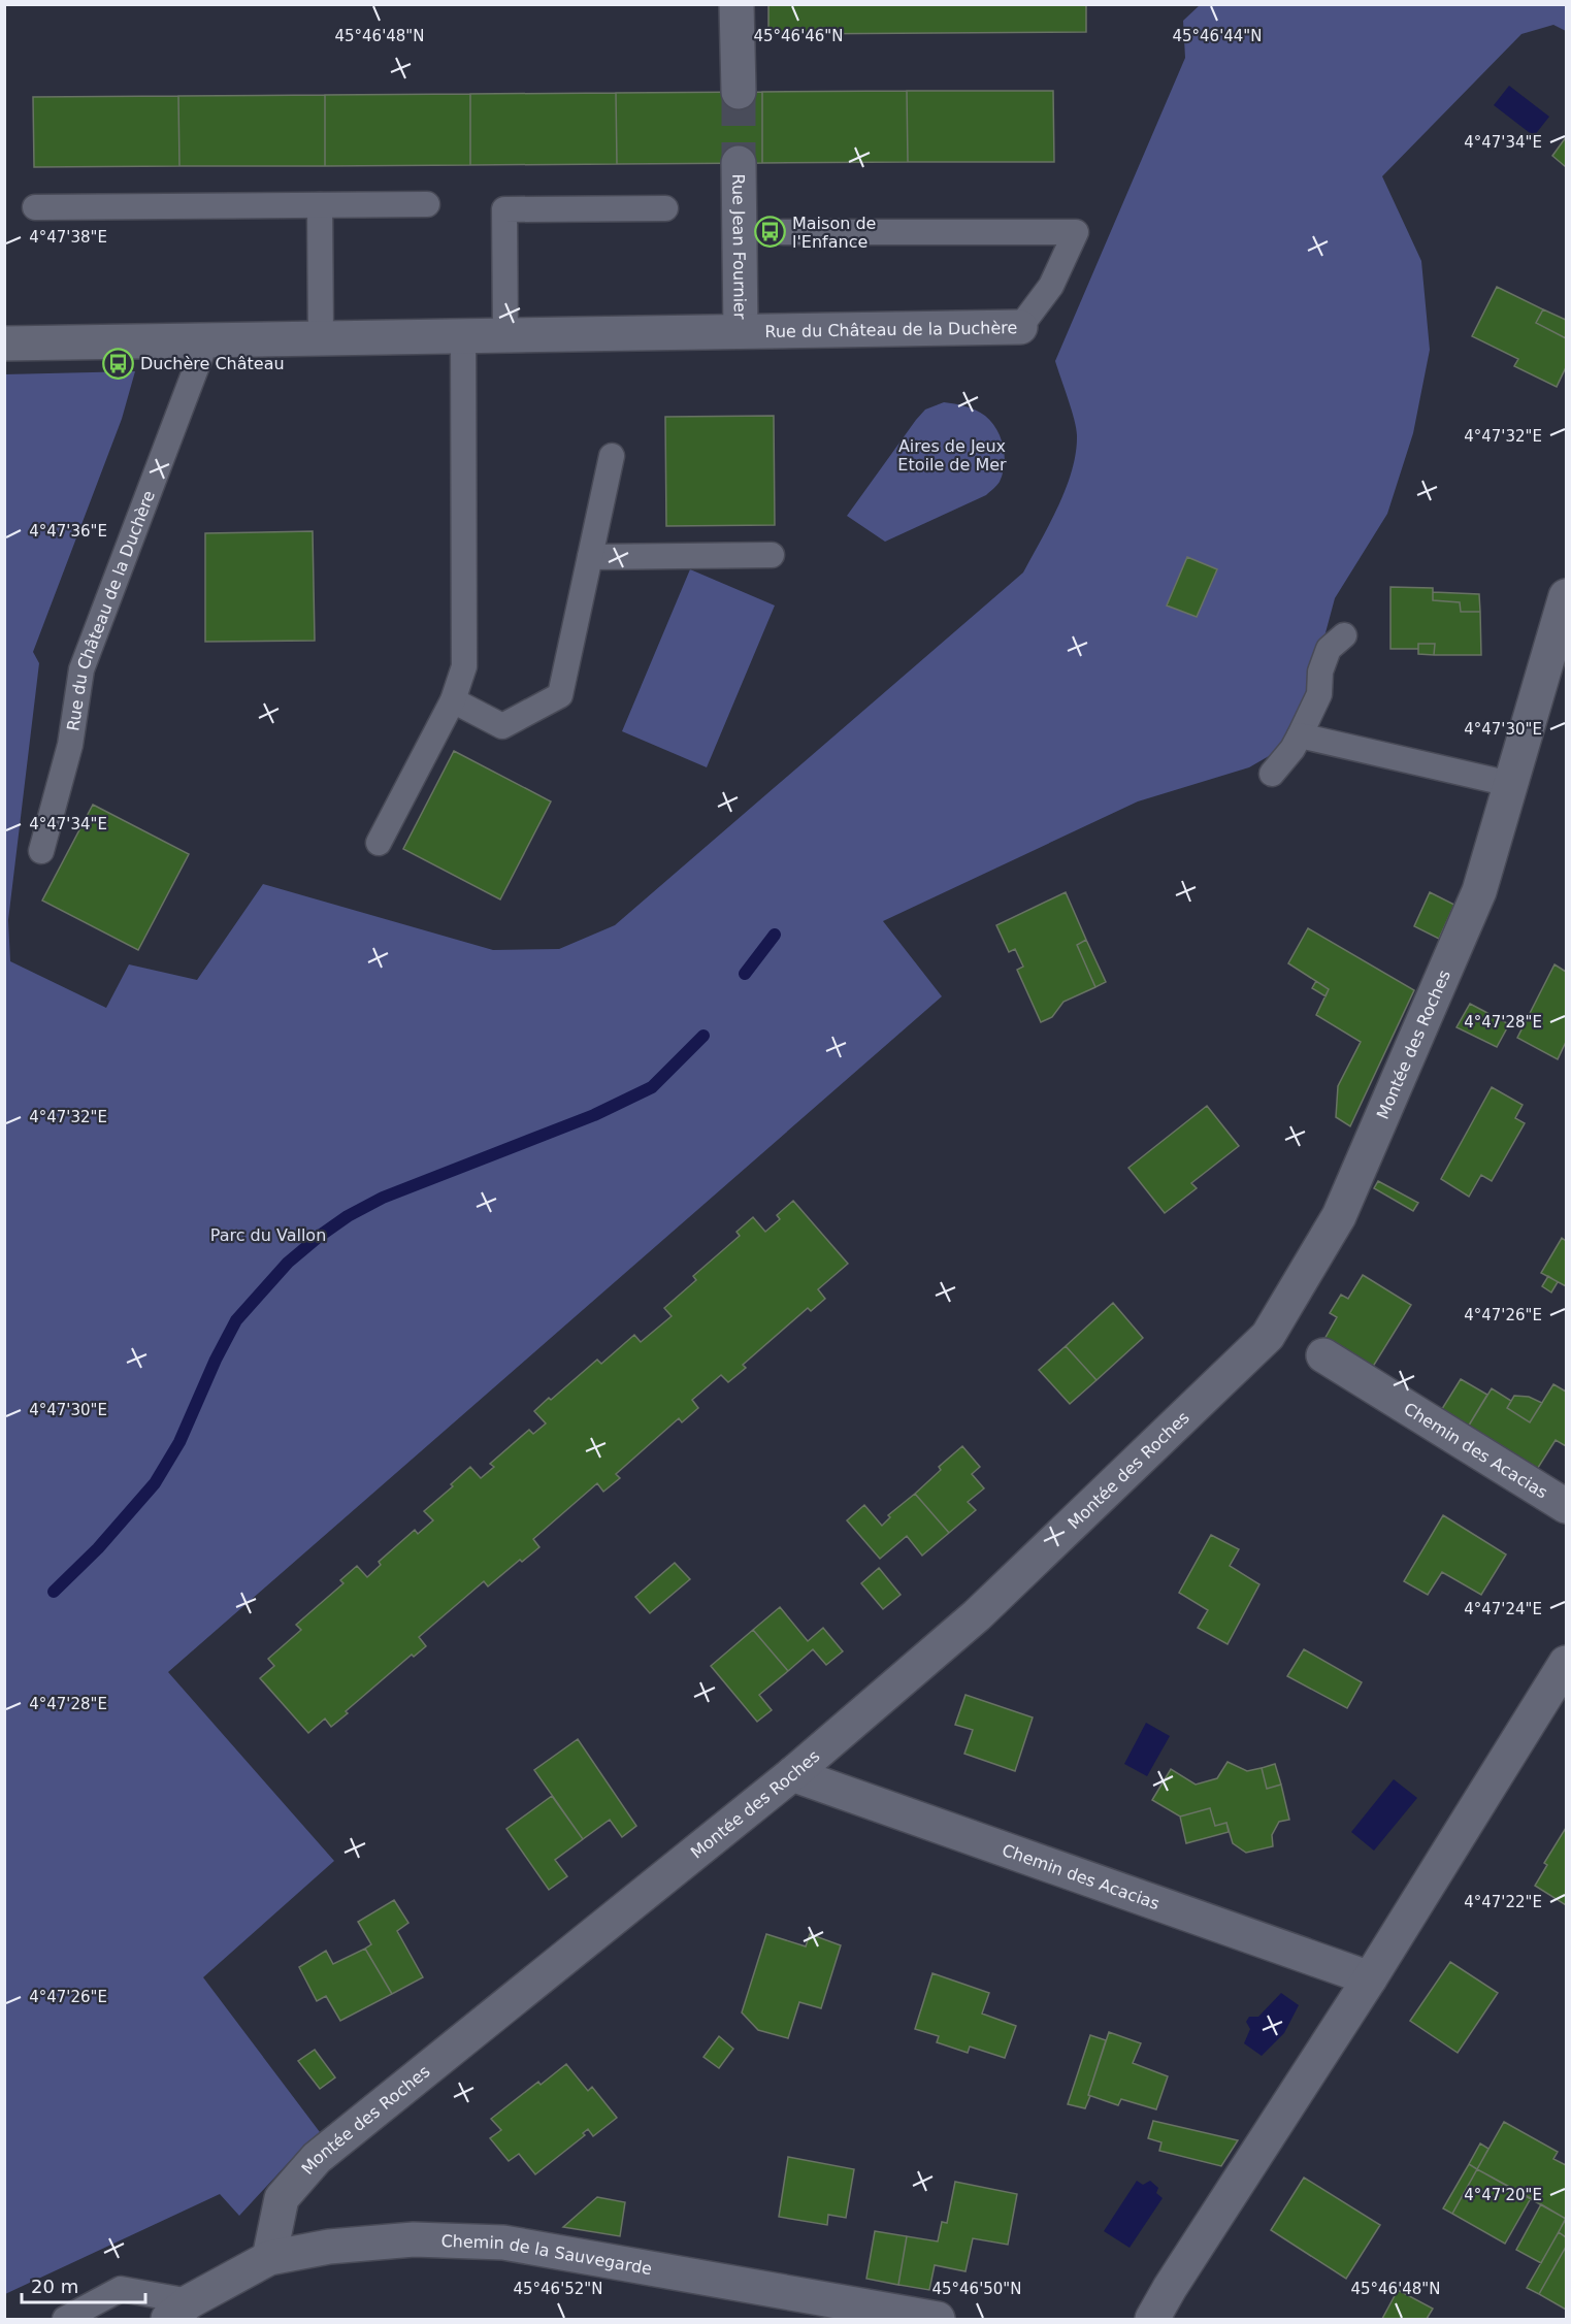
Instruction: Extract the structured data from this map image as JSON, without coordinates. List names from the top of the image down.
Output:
{
  "streets": {
    "street": [
      "Rue Jean Fournier",
      "Rue du Château de la Duchère",
      "Montée des Roches",
      "Chemin des Acacias",
      "Chemin de la Sauvegarde"
    ]
  },
  "crossings": [
    ["Rue Jean Fournier", "Rue du Château de la Duchère"],
    ["Montée des Roches", "Chemin des Acacias"],
    ["Montée des Roches", "Chemin de la Sauvegarde"]
  ],
  "parks": ["Aires de Jeux Etoile de Mer", "Parc du Vallon"],
  "places": {
    "bus stop": ["Maison de l'Enfance", "Duchère Château"]
  },
  "scale_bar": "20 m",
  "coordinates": [
    "45°46'46\"N",
    "45°46'48\"N",
    "45°46'44\"N",
    "4°47'34\"E",
    "4°47'38\"E",
    "4°47'32\"E",
    "4°47'36\"E",
    "4°47'30\"E",
    "4°47'28\"E",
    "4°47'26\"E",
    "4°47'24\"E",
    "4°47'22\"E",
    "4°47'20\"E",
    "45°46'52\"N",
    "45°46'50\"N"
  ]
}
